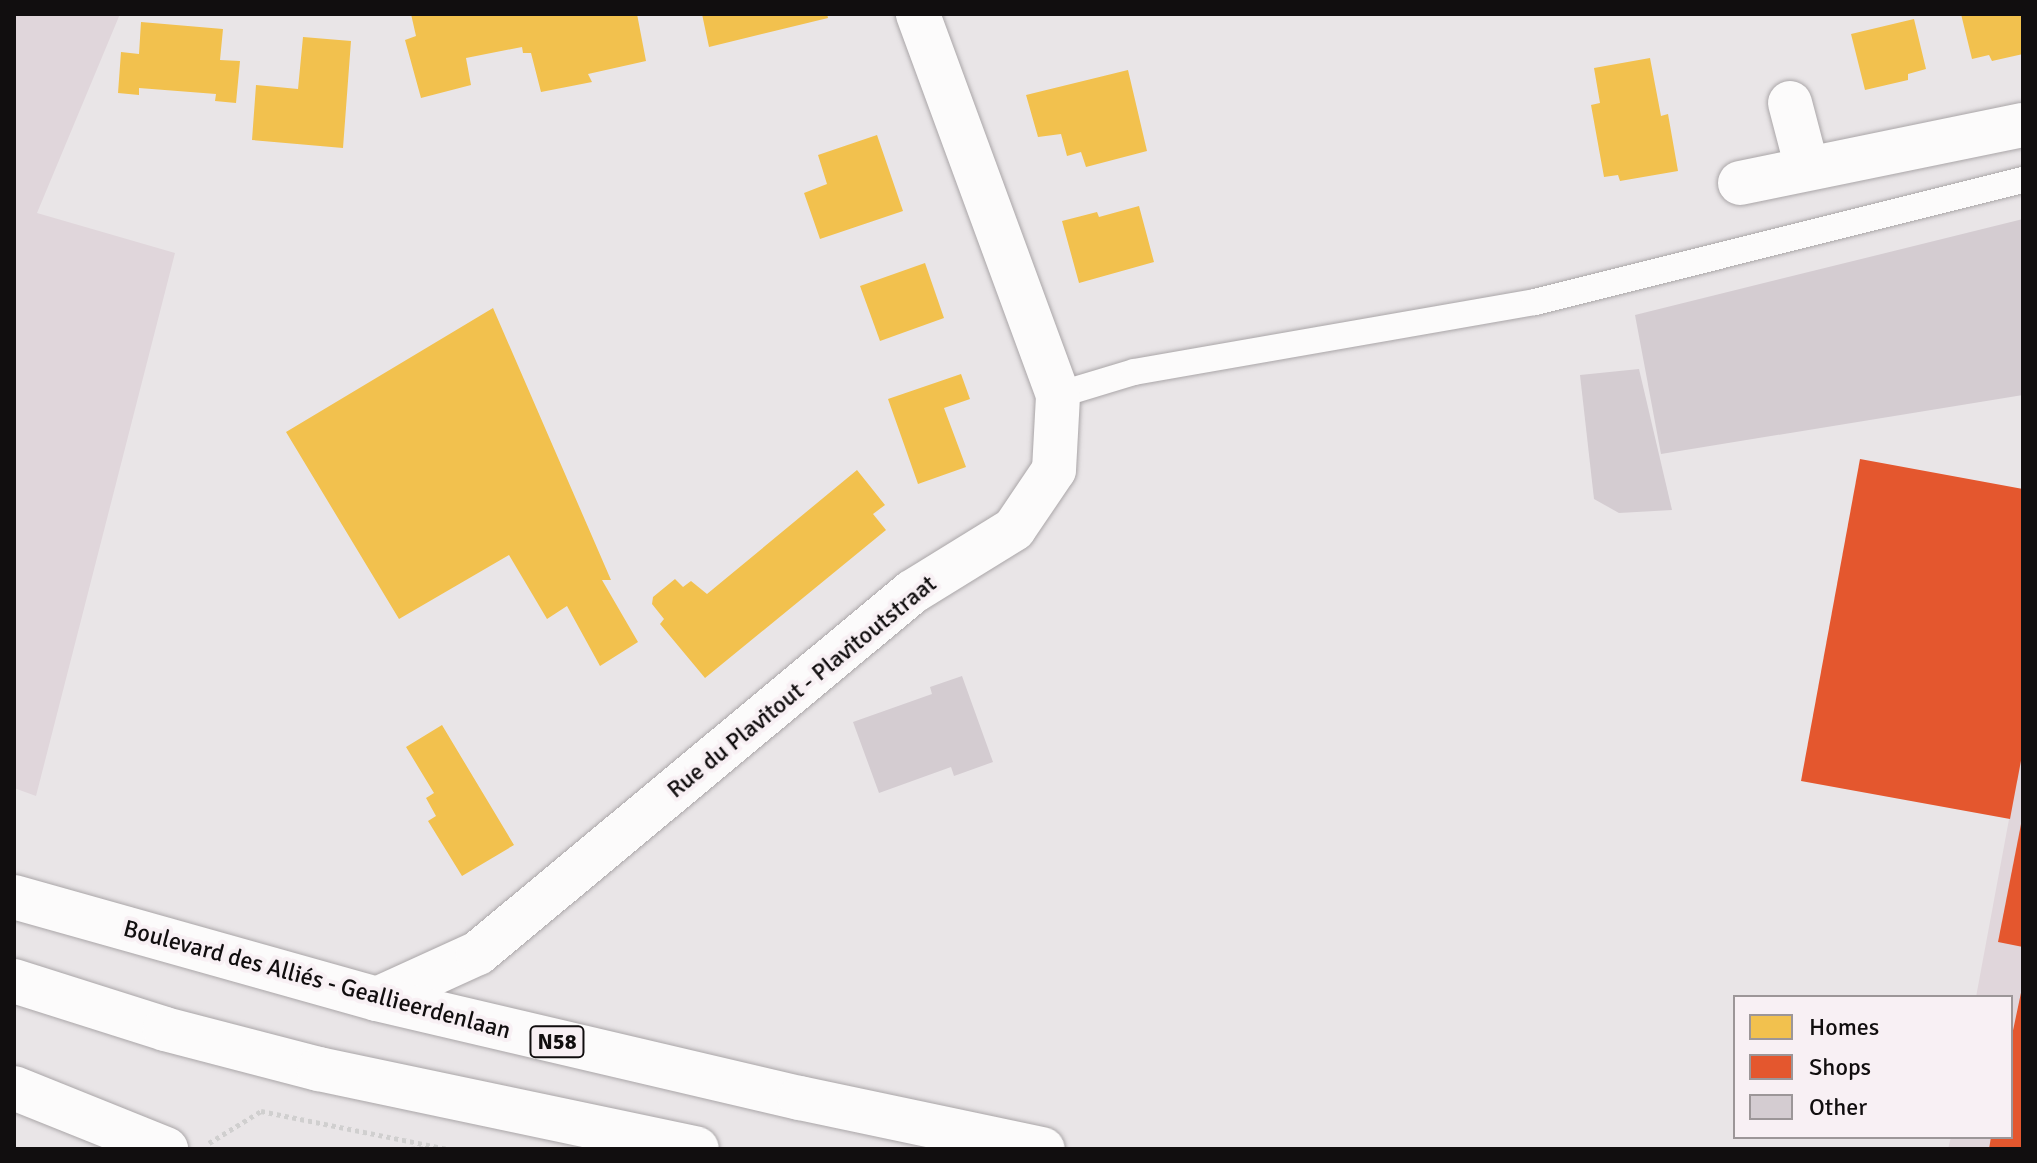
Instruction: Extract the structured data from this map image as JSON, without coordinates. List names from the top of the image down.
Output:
{
  "streets": {
    "main road": ["Rue du Plavitout - Plavitoutstraat", "Boulevard des Alliés - Geallieerdenlaan", "N58"]
  },
  "crossings": [
    ["Rue du Plavitout - Plavitoutstraat", "Boulevard des Alliés - Geallieerdenlaan"]
  ],
  "legend": ["Homes", "Shops", "Other"]
}
